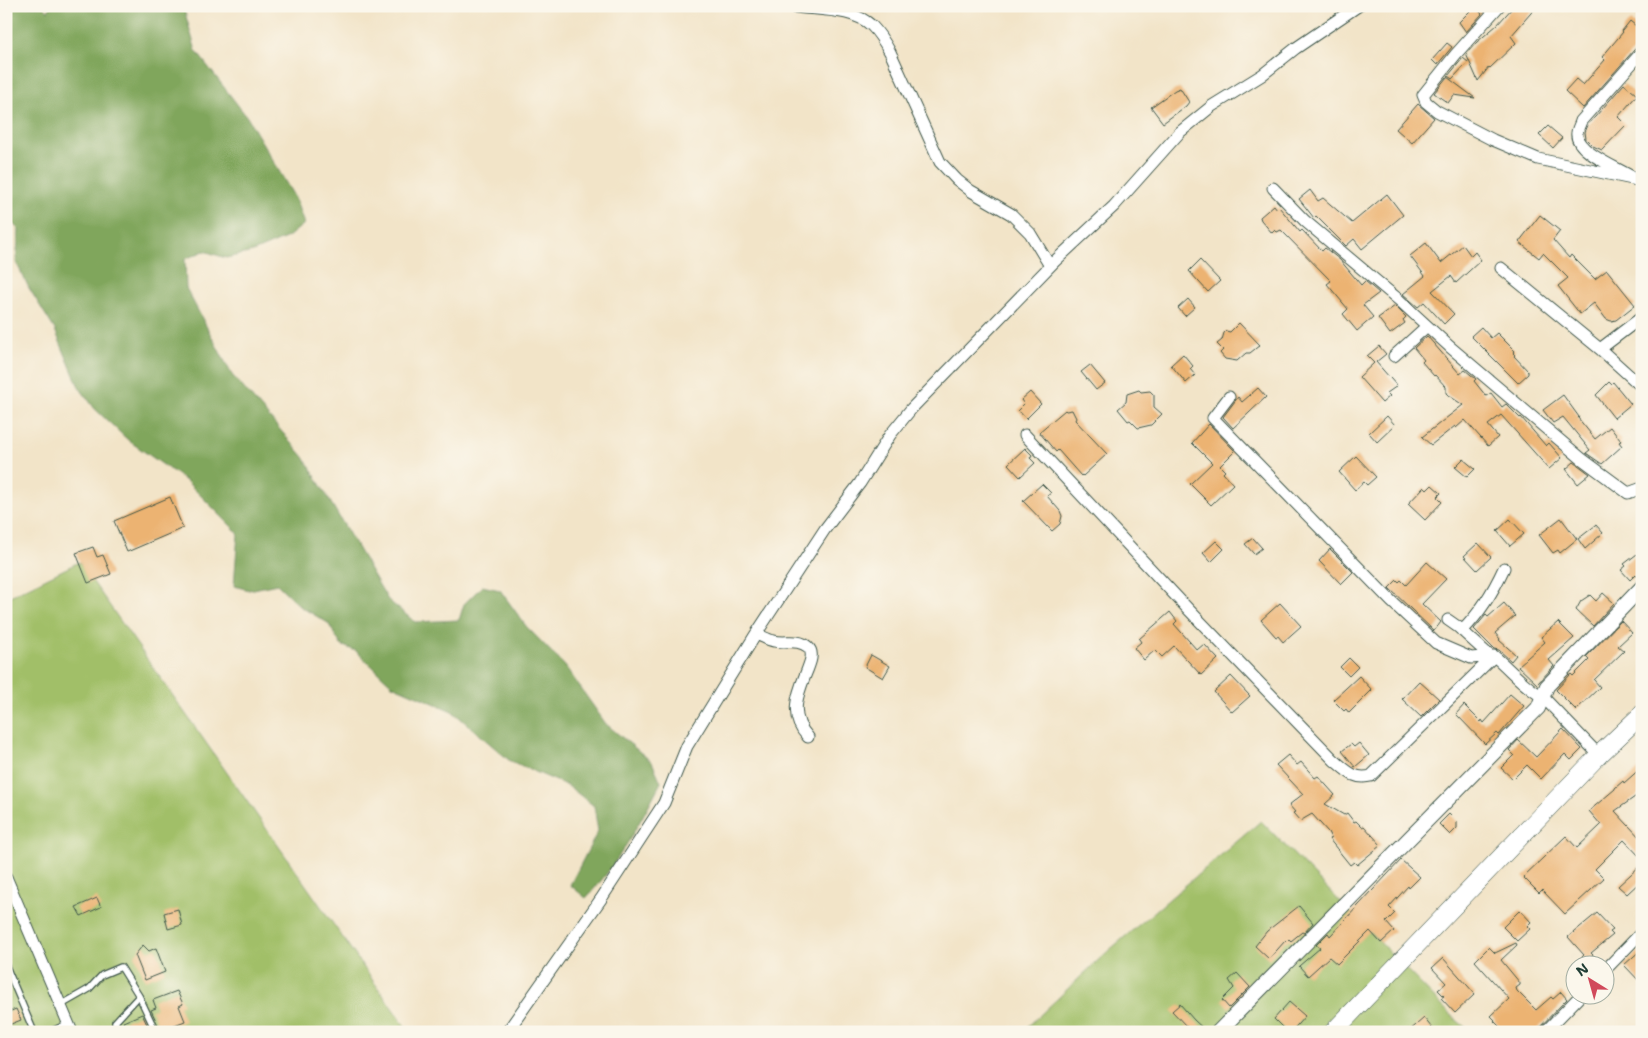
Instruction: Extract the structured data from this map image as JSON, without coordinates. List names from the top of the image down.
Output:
{
  "north": "top left"
}
